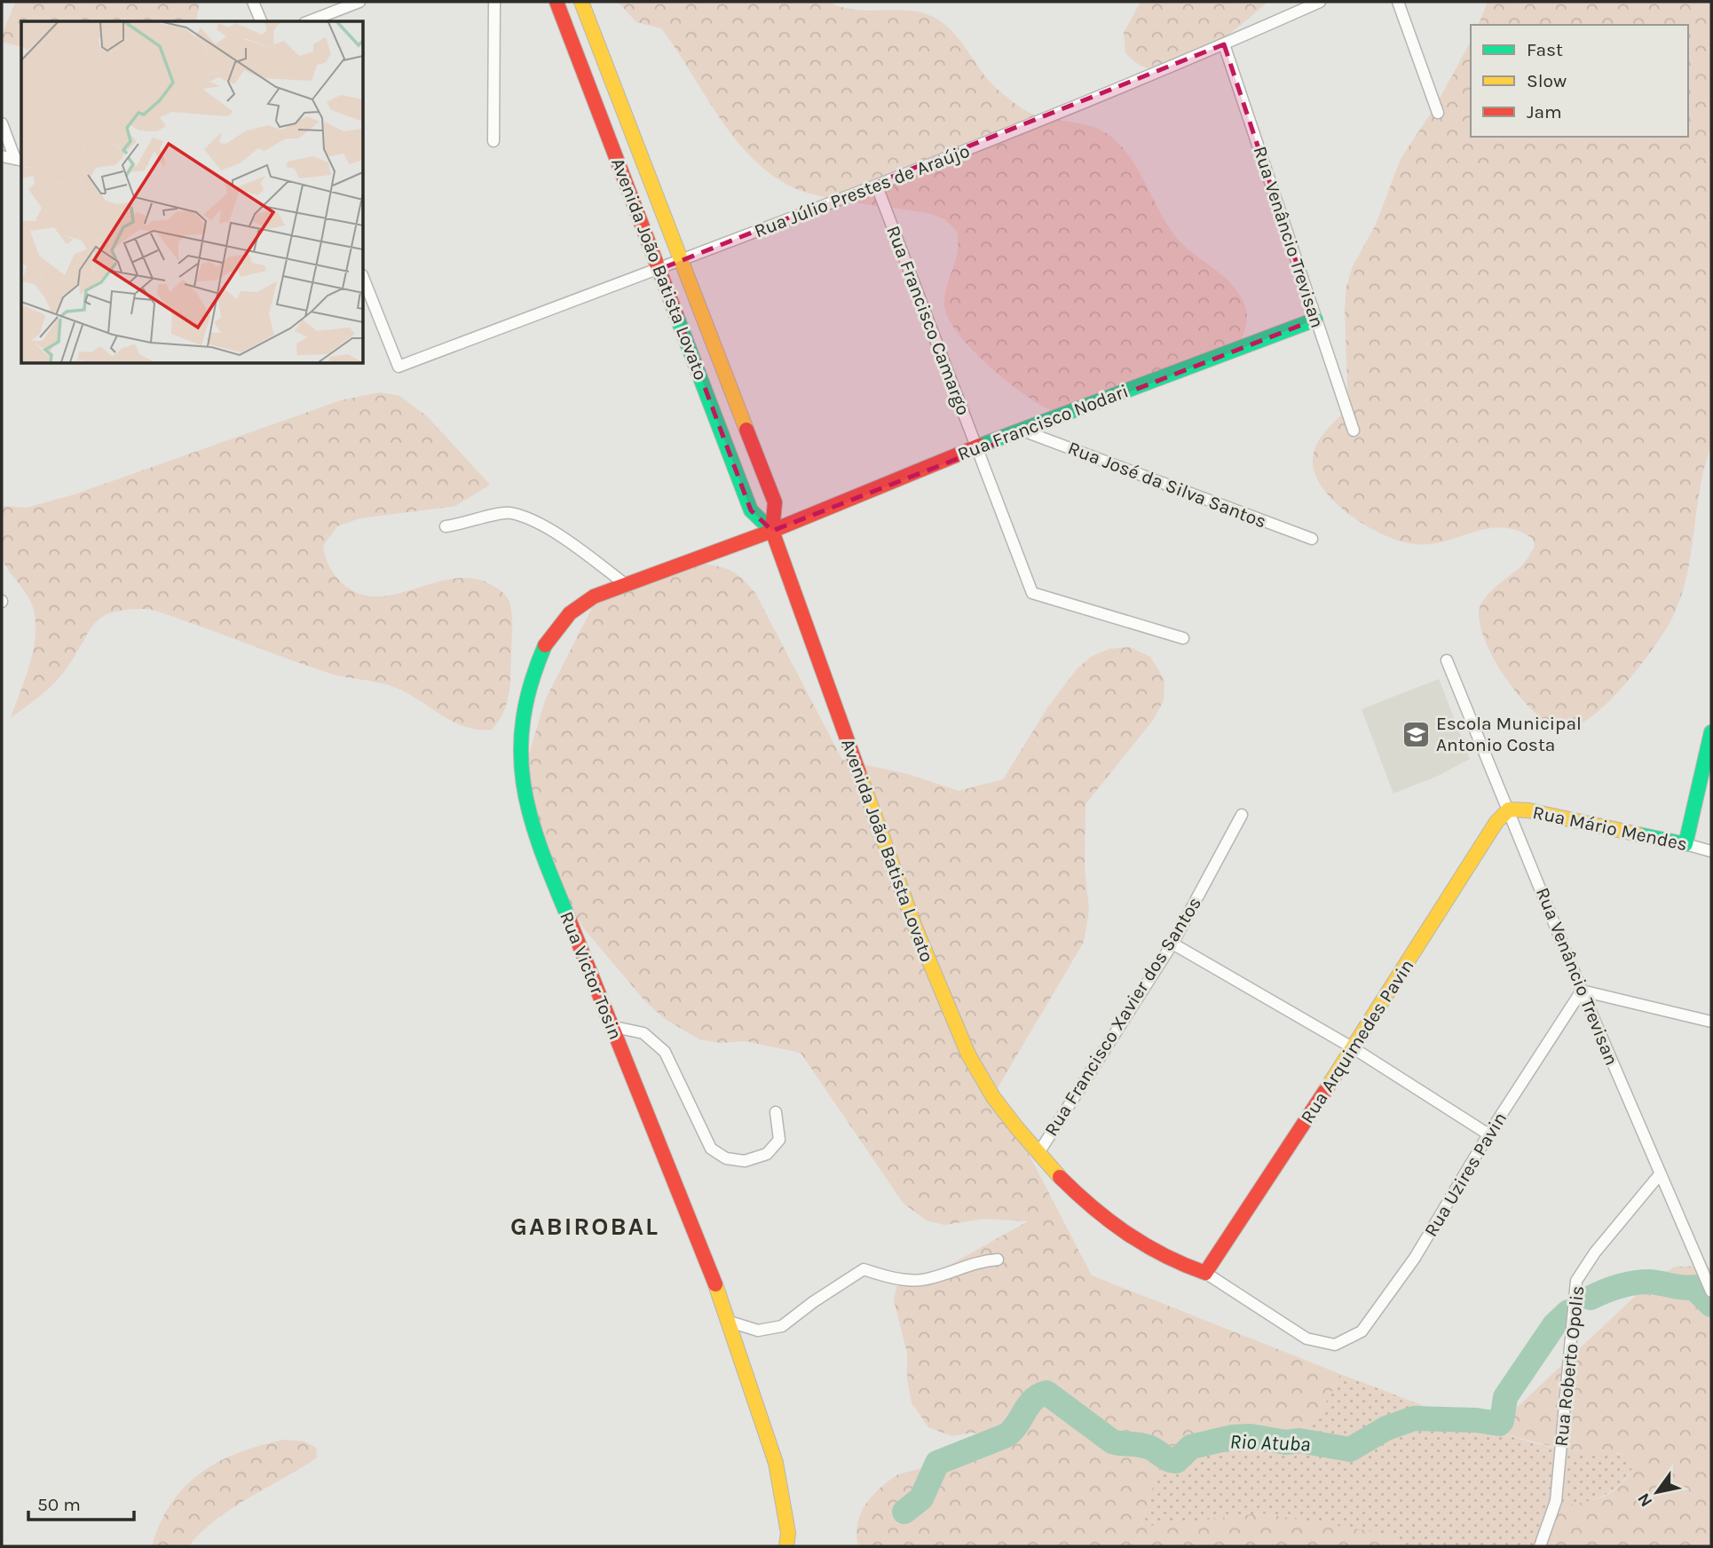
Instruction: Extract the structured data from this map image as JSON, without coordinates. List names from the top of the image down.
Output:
{
  "streets": {
    "street": [
      "Rua Júlio Prestes de Araújo",
      "Rua Venâncio Trevisan",
      "Avenida João Batista Lovato",
      "Rua Francisco Camargo",
      "Rua Francisco Nodari",
      "Rua José da Silva Santos",
      "Rua Mário Mendes",
      "Rua Victor Tosin",
      "Rua Francisco Xavier dos Santos",
      "Rua Arquimedes Pavin",
      "Rua Uzires Pavin",
      "Rua Roberto Opolis"
    ]
  },
  "crossings": [
    ["Rua Júlio Prestes de Araújo", "Rua Venâncio Trevisan"],
    ["Rua Júlio Prestes de Araújo", "Avenida João Batista Lovato"],
    ["Rua Júlio Prestes de Araújo", "Rua Francisco Camargo"],
    ["Rua Venâncio Trevisan", "Rua Francisco Nodari"],
    ["Rua Venâncio Trevisan", "Rua Mário Mendes"],
    ["Rua Venâncio Trevisan", "Rua Arquimedes Pavin"],
    ["Rua Venâncio Trevisan", "Rua Uzires Pavin"],
    ["Rua Venâncio Trevisan", "Rua Roberto Opolis"],
    ["Avenida João Batista Lovato", "Rua Francisco Nodari"],
    ["Avenida João Batista Lovato", "Rua Victor Tosin"],
    ["Avenida João Batista Lovato", "Rua Francisco Xavier dos Santos"],
    ["Avenida João Batista Lovato", "Rua Arquimedes Pavin"],
    ["Avenida João Batista Lovato", "Rua Uzires Pavin"],
    ["Rua Francisco Camargo", "Rua Francisco Nodari"],
    ["Rua Francisco Nodari", "Rua José da Silva Santos"],
    ["Rua Francisco Nodari", "Rua Victor Tosin"],
    ["Rua Mário Mendes", "Rua Arquimedes Pavin"],
    ["Rua Arquimedes Pavin", "Rua Uzires Pavin"]
  ],
  "districts": ["GABIROBAL"],
  "water": ["Rio Atuba"],
  "places": {
    "school or university": ["Escola Municipal Antonio Costa"]
  },
  "legend": ["Fast", "Slow", "Jam"],
  "scale_bar": "50 m",
  "north": "bottom left"
}
